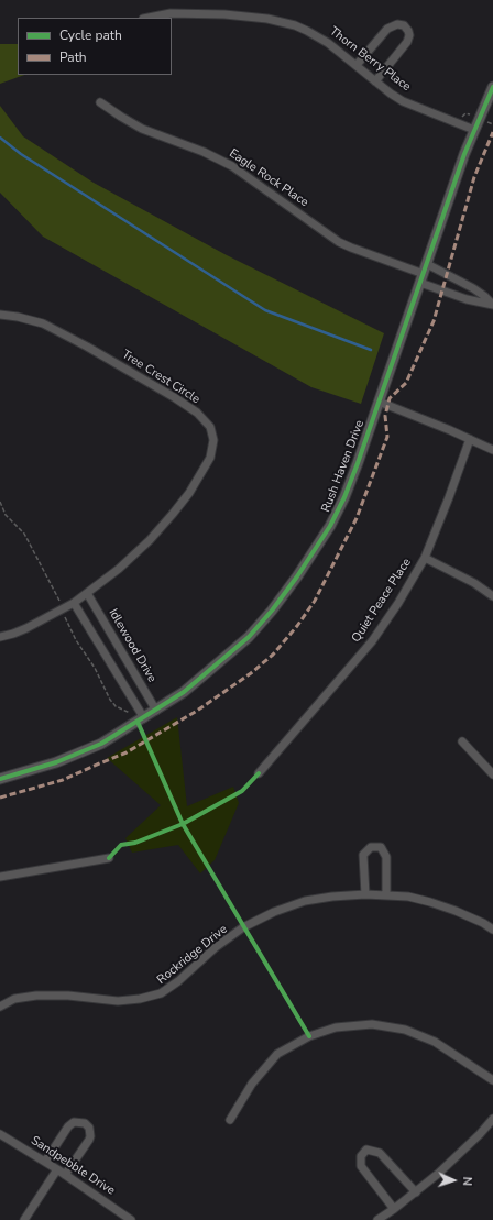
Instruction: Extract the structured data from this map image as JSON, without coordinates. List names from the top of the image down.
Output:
{
  "streets": {
    "street": [
      "Thorn Berry Place",
      "Eagle Rock Place",
      "Tree Crest Circle",
      "Rush Haven Drive",
      "Quiet Peace Place",
      "Idlewood Drive",
      "Rockridge Drive",
      "Sandpebble Drive"
    ]
  },
  "crossings": [
    ["Thorn Berry Place", "Rush Haven Drive"],
    ["Eagle Rock Place", "Rush Haven Drive"],
    ["Tree Crest Circle", "Idlewood Drive"],
    ["Rush Haven Drive", "Idlewood Drive"]
  ],
  "legend": ["Cycle path", "Path"],
  "north": "right"
}
